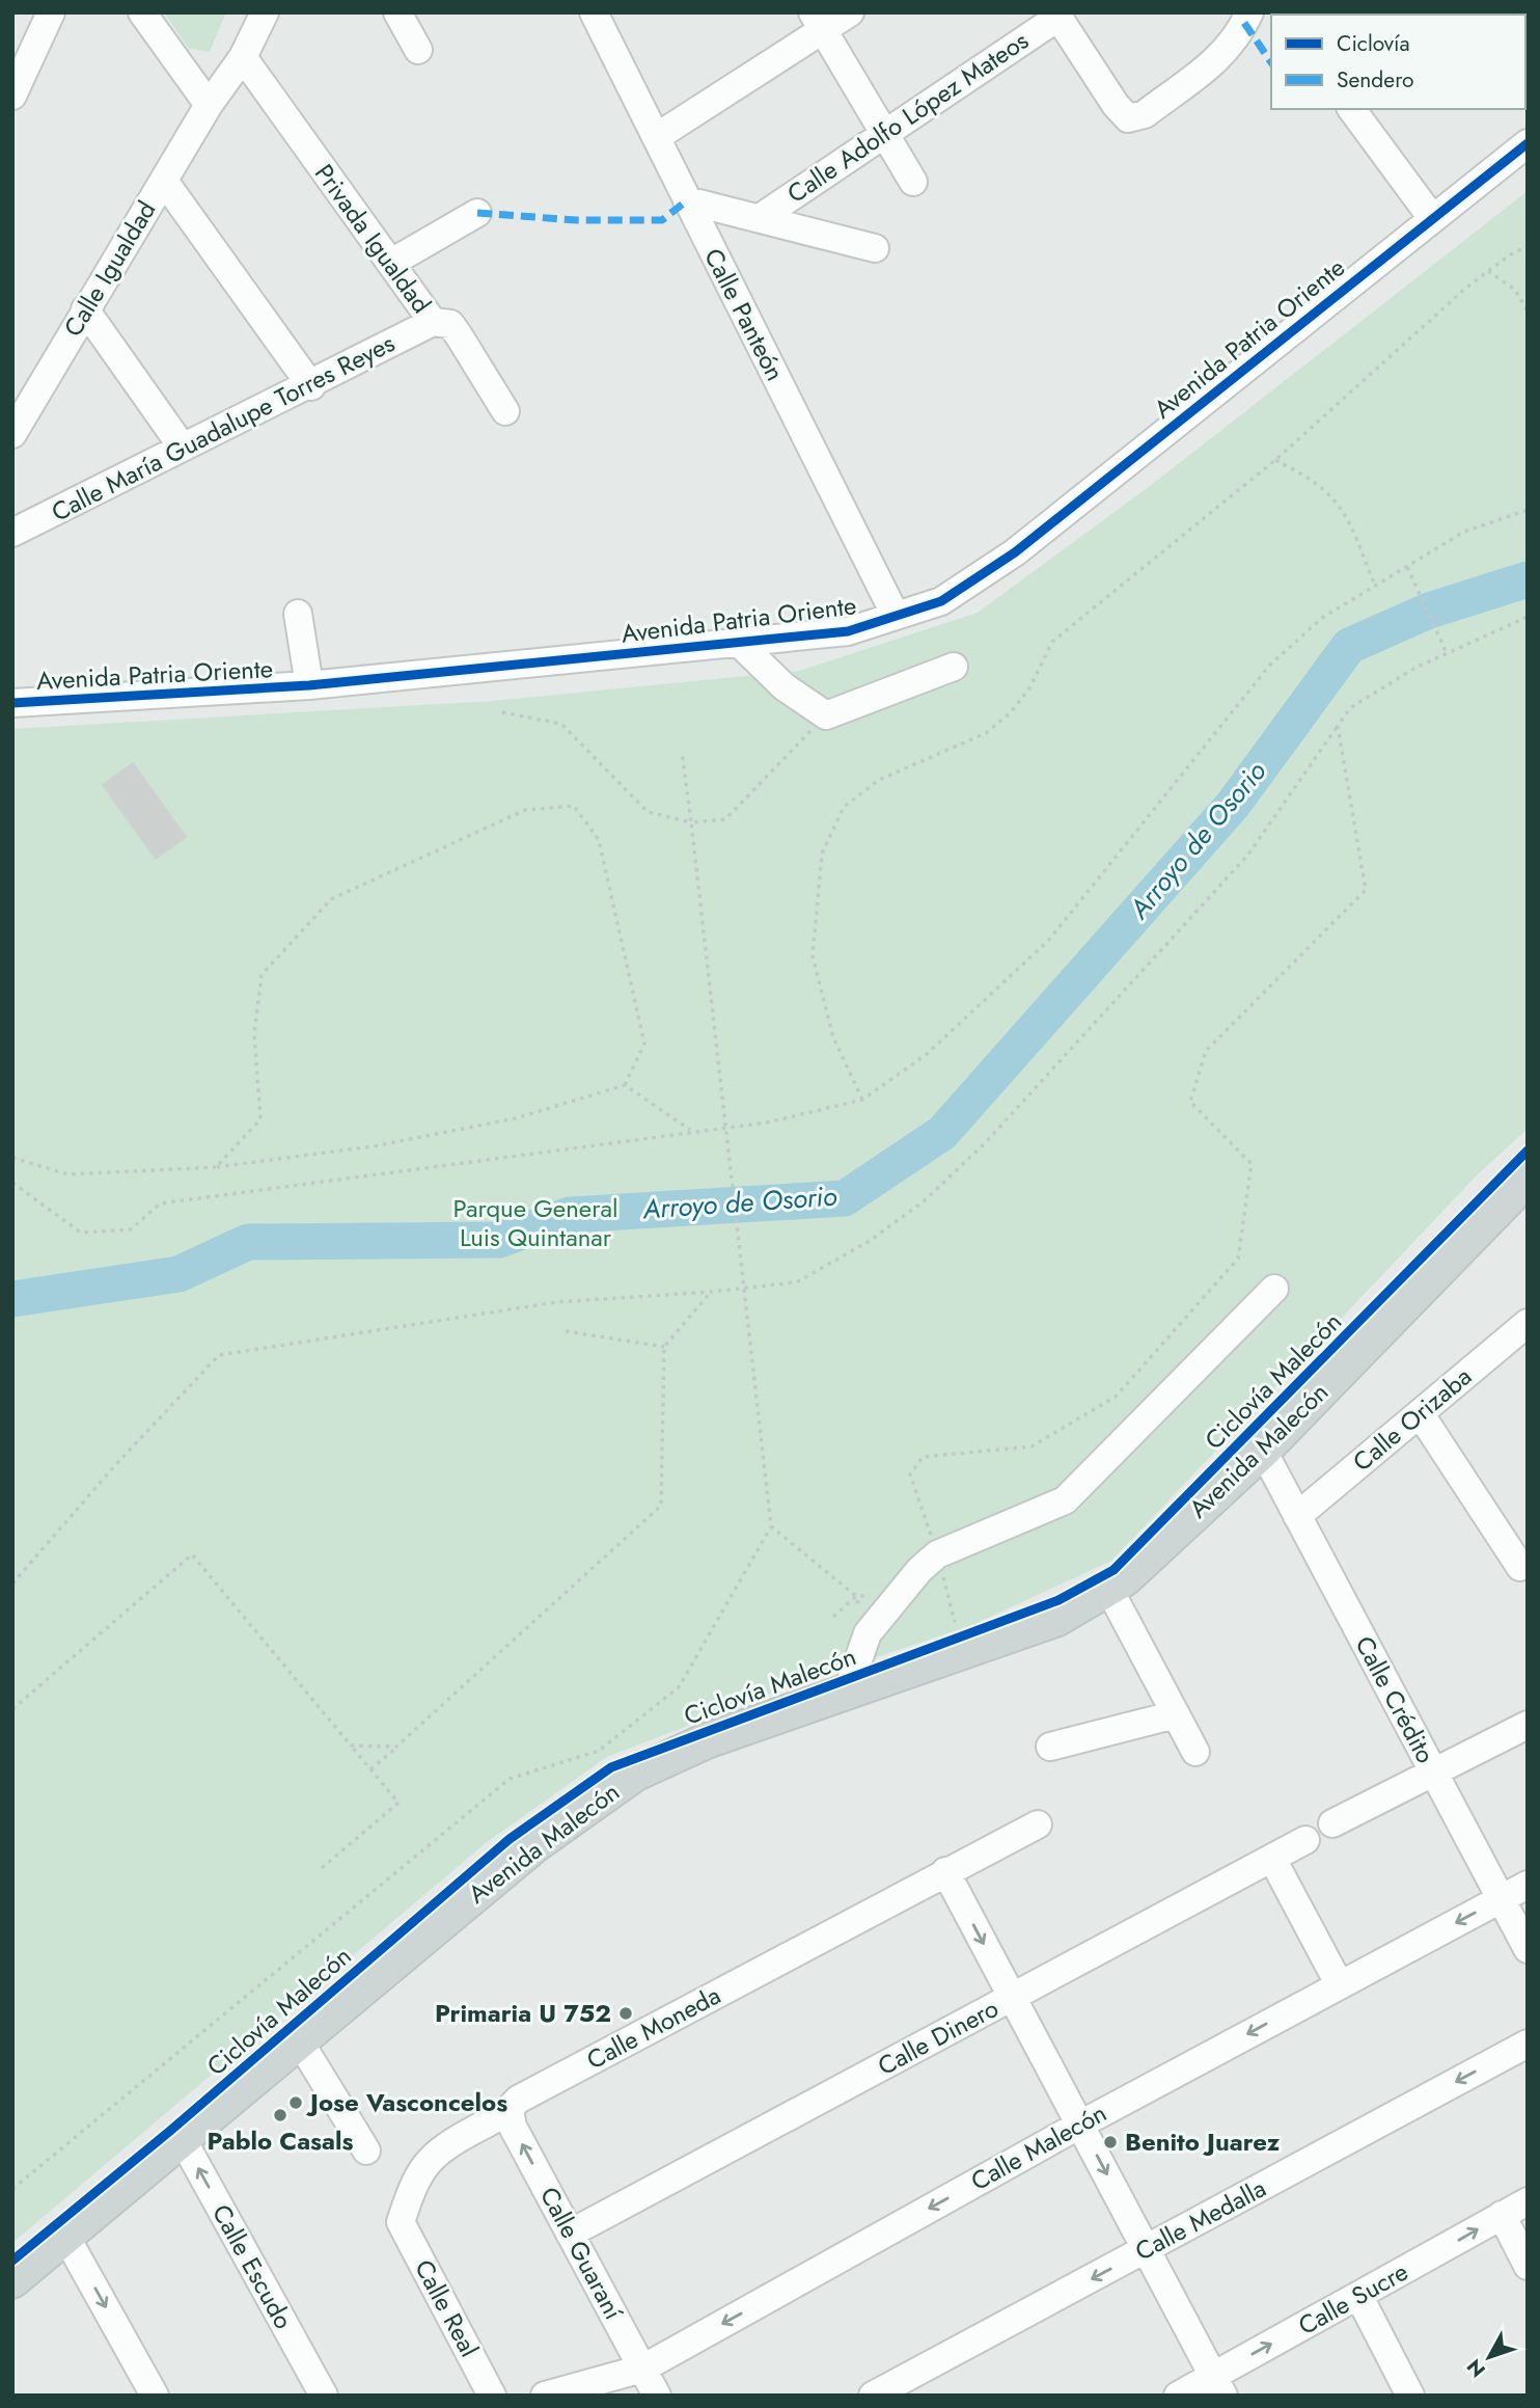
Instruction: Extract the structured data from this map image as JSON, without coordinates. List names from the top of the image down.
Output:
{
  "streets": {
    "main road": ["Avenida Malecón"],
    "street": [
      "Calle Adolfo López Mateos",
      "Privada Igualdad",
      "Calle Igualdad",
      "Calle Panteón",
      "Avenida Patria Oriente",
      "Calle María Guadalupe Torres Reyes",
      "Calle Orizaba",
      "Calle Crédito",
      "Calle Moneda",
      "Calle Dinero",
      "Calle Malecón",
      "Calle Medalla",
      "Calle Guaraní",
      "Calle Escudo",
      "Calle Sucre",
      "Calle Real"
    ],
    "cycle path": ["Ciclovía Malecón"]
  },
  "crossings": [
    ["Privada Igualdad", "Calle Igualdad"],
    ["Privada Igualdad", "Calle María Guadalupe Torres Reyes"],
    ["Calle Panteón", "Avenida Patria Oriente"],
    ["Calle Orizaba", "Calle Crédito"],
    ["Avenida Malecón", "Calle Crédito"],
    ["Avenida Malecón", "Calle Escudo"],
    ["Calle Crédito", "Calle Malecón"],
    ["Calle Moneda", "Calle Guaraní"],
    ["Calle Moneda", "Calle Real"],
    ["Calle Dinero", "Calle Guaraní"],
    ["Calle Malecón", "Calle Guaraní"]
  ],
  "one_way": [
    "Calle Malecón",
    "Calle Medalla",
    "Calle Guaraní",
    "Calle Sucre"
  ],
  "water": ["Arroyo de Osorio"],
  "parks": ["Parque General Luis Quintanar"],
  "places": [
    "Primaria U 752",
    "Jose Vasconcelos",
    "Pablo Casals",
    "Benito Juarez"
  ],
  "legend": ["Ciclovía", "Sendero"],
  "north": "bottom left"
}
